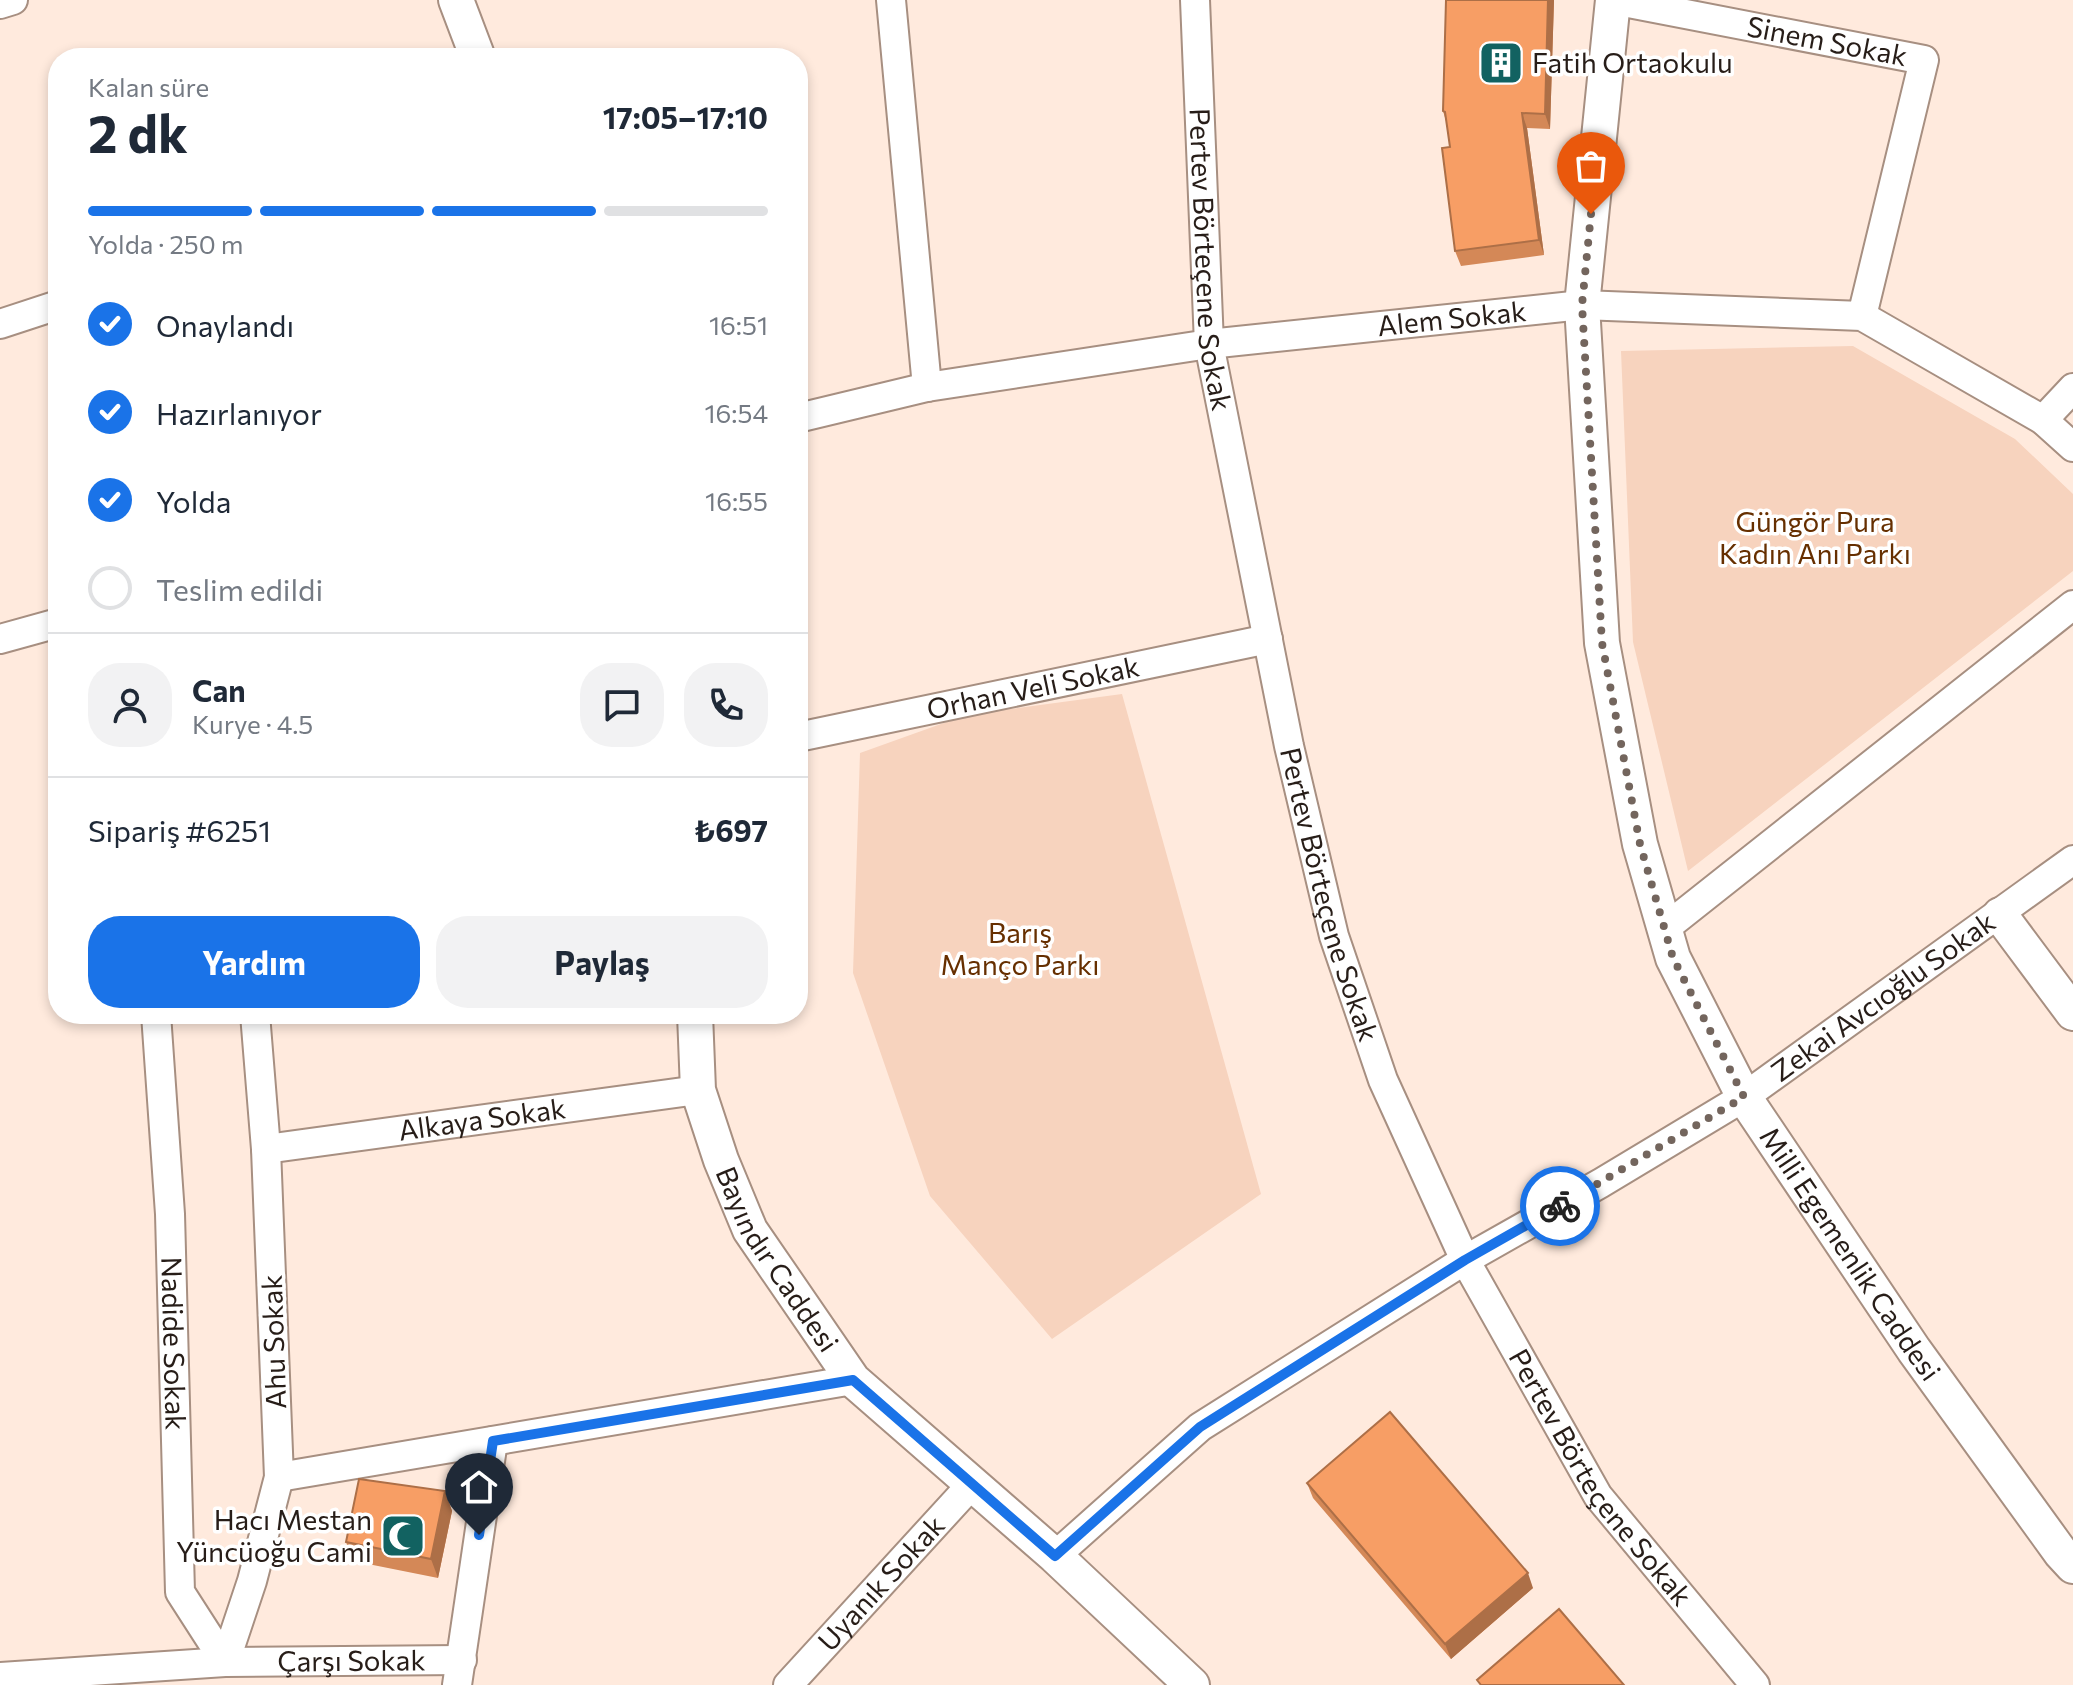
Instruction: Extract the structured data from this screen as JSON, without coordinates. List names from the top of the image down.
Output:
{
  "streets": {
    "street": [
      "Sinem Sokak",
      "Pertev Börteçene Sokak",
      "Alem Sokak",
      "Orhan Veli Sokak",
      "Zekai Avcıoğlu Sokak",
      "Alkaya Sokak",
      "Milli Egemenlik Caddesi",
      "Bayındır Caddesi",
      "Ahu Sokak",
      "Nadide Sokak",
      "Uyanık Sokak",
      "Çarşı Sokak"
    ]
  },
  "crossings": [
    ["Sinem Sokak", "Alem Sokak"],
    ["Sinem Sokak", "Milli Egemenlik Caddesi"],
    ["Pertev Börteçene Sokak", "Alem Sokak"],
    ["Pertev Börteçene Sokak", "Orhan Veli Sokak"],
    ["Pertev Börteçene Sokak", "Zekai Avcıoğlu Sokak"],
    ["Alem Sokak", "Milli Egemenlik Caddesi"],
    ["Zekai Avcıoğlu Sokak", "Milli Egemenlik Caddesi"],
    ["Zekai Avcıoğlu Sokak", "Bayındır Caddesi"],
    ["Alkaya Sokak", "Bayındır Caddesi"],
    ["Alkaya Sokak", "Ahu Sokak"],
    ["Bayındır Caddesi", "Uyanık Sokak"],
    ["Ahu Sokak", "Nadide Sokak"],
    ["Ahu Sokak", "Çarşı Sokak"],
    ["Nadide Sokak", "Çarşı Sokak"]
  ],
  "parks": ["Güngör Pura Kadın Anı Parkı", "Barış Manço Parkı"],
  "places": {
    "building": ["Fatih Ortaokulu"],
    "mosque": ["Hacı Mestan Yüncüoğu Cami"]
  },
  "page": {
    "heading": ["2 dk", "Kalan süre", "17:05–17:10"],
    "panel": [
      "Can",
      "Kurye · 4.5",
      "Sipariş #6251",
      "₺697"
    ],
    "bar": "Yolda · 250 m",
    "list": [
      ["Onaylandı", "16:51"],
      ["Hazırlanıyor", "16:54"],
      ["Yolda", "16:55"],
      "Teslim edildi"
    ],
    "buttons": ["Yardım", "Paylaş"]
  }
}
